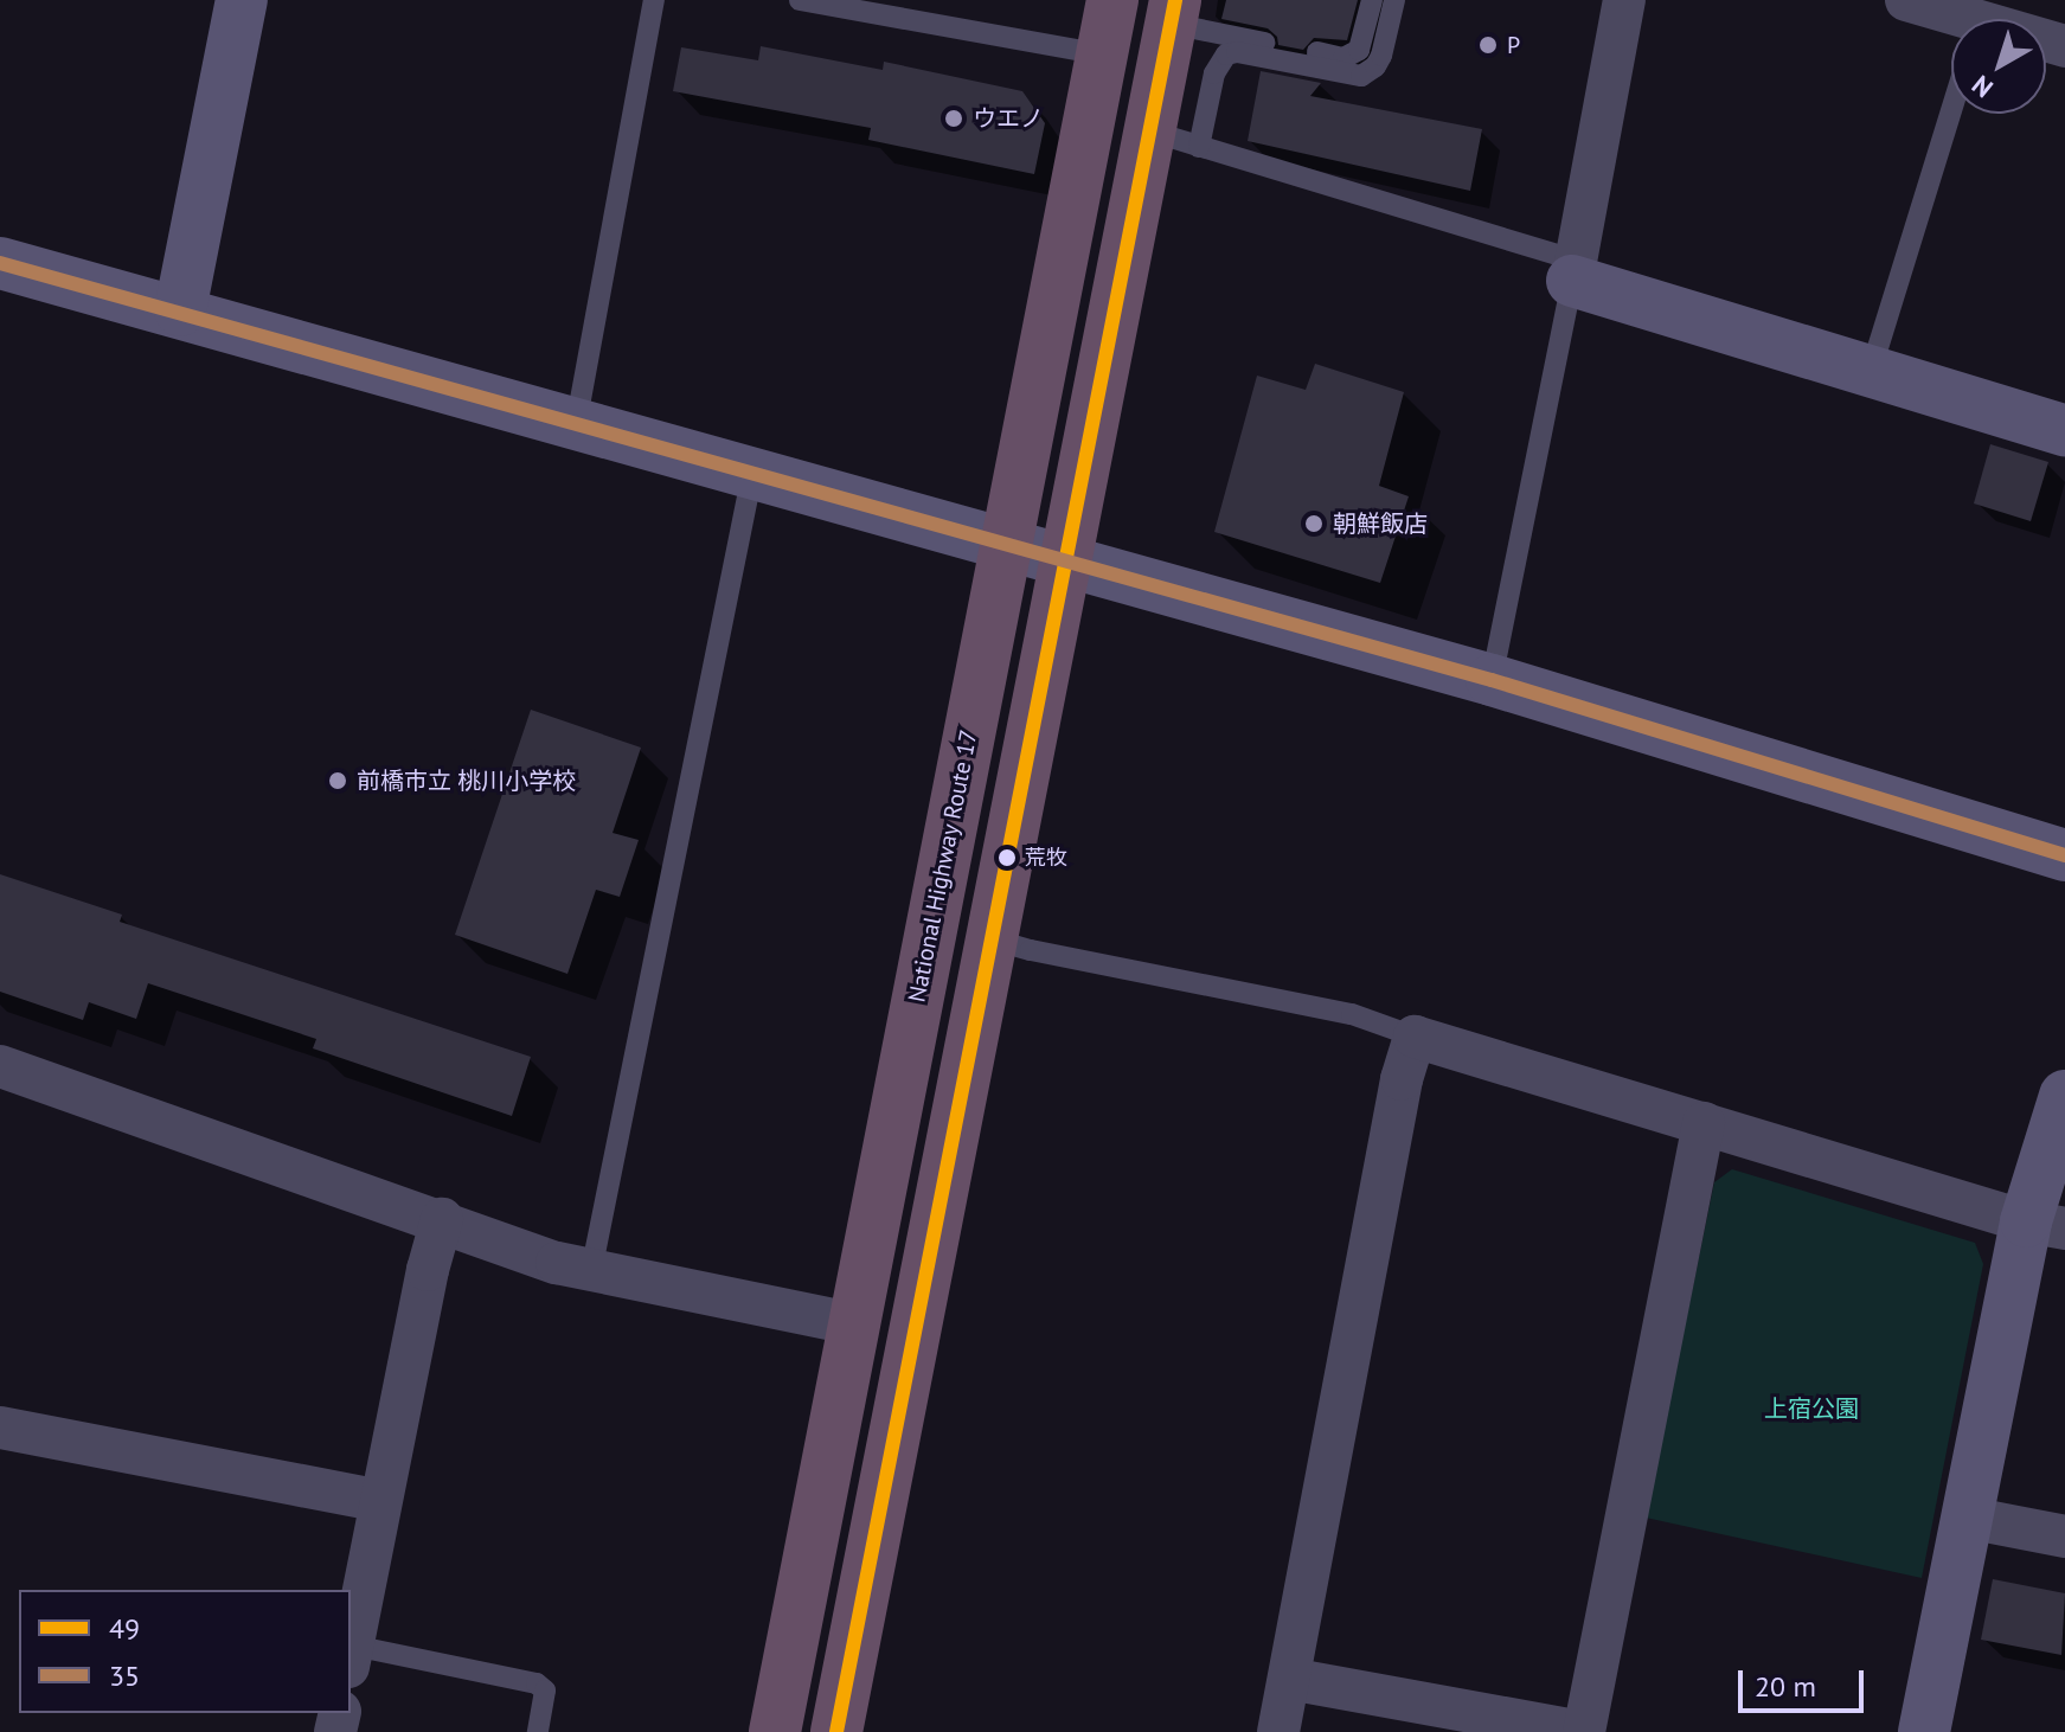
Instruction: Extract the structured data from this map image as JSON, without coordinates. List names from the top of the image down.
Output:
{
  "streets": {
    "highway": ["National Highway Route 17"]
  },
  "parks": ["上宿公園"],
  "places": [
    "P",
    "ウエノ",
    "朝鮮飯店",
    "前橋市立 桃川小学校",
    "荒牧"
  ],
  "lines": ["transit line 49", "transit line 35"],
  "legend": ["49", "35"],
  "scale_bar": "20 m",
  "north": "bottom left"
}
